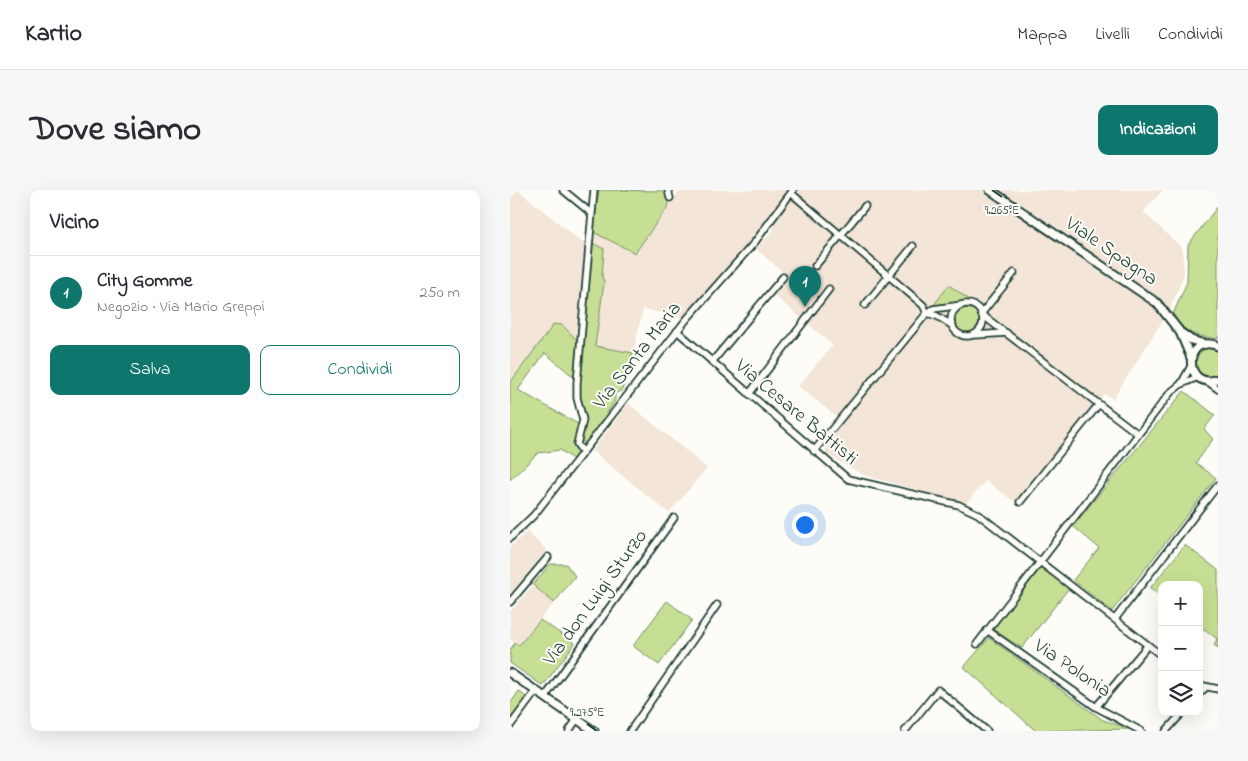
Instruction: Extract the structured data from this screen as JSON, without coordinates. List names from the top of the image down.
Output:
{
  "streets": {
    "street": [
      "Viale Spagna",
      "Via Santa Maria",
      "Via Cesare Battisti",
      "Via don Luigi Sturzo",
      "Via Polonia"
    ]
  },
  "crossings": [
    ["Via Santa Maria", "Via Cesare Battisti"]
  ],
  "page": {
    "header": "Kartio",
    "nav": ["Mappa", "Livelli", "Condividi"],
    "title": "Dove siamo",
    "buttons": [
      "Indicazioni",
      ["Salva", "Condividi"]
    ],
    "heading": "Vicino",
    "list": [
      {
        "mark": "1",
        "name": "City Gomme",
        "note": "Negozio · Via Mario Greppi",
        "value": "250 m"
      }
    ],
    "pins": "1",
    "map_buttons": ["+", "−"]
  },
  "coordinates": ["9.265°E", "9.275°E"]
}
